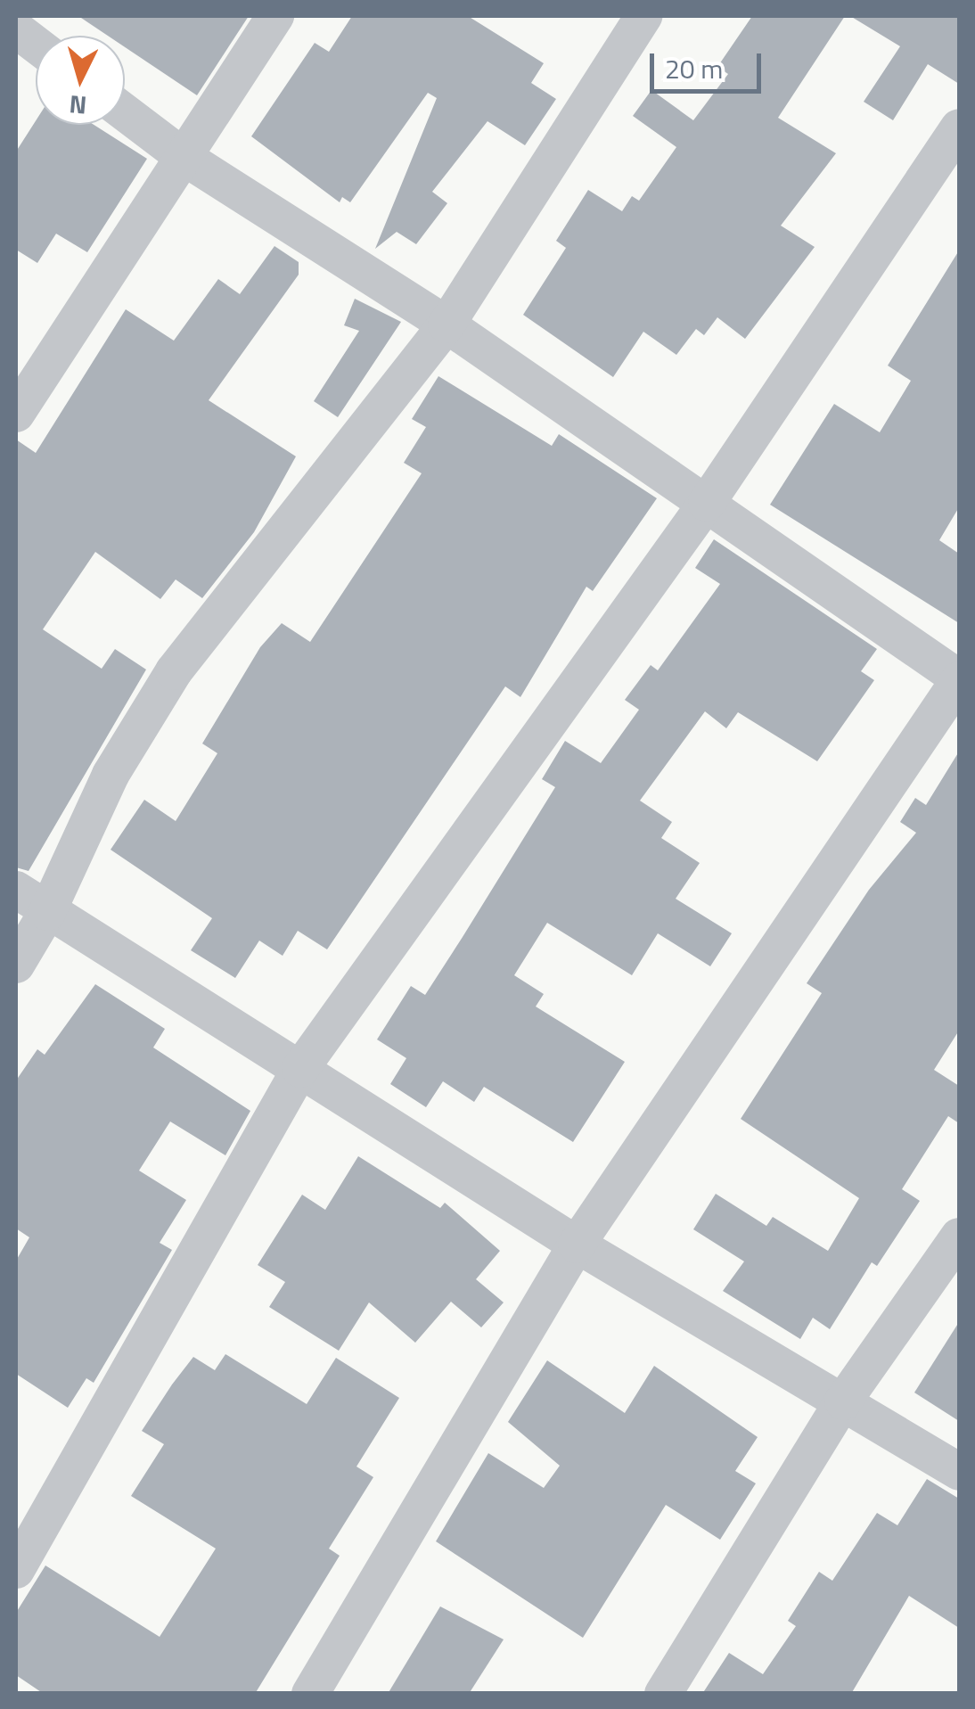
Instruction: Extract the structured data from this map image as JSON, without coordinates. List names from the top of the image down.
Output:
{
  "scale_bar": "20 m",
  "north": "bottom"
}
